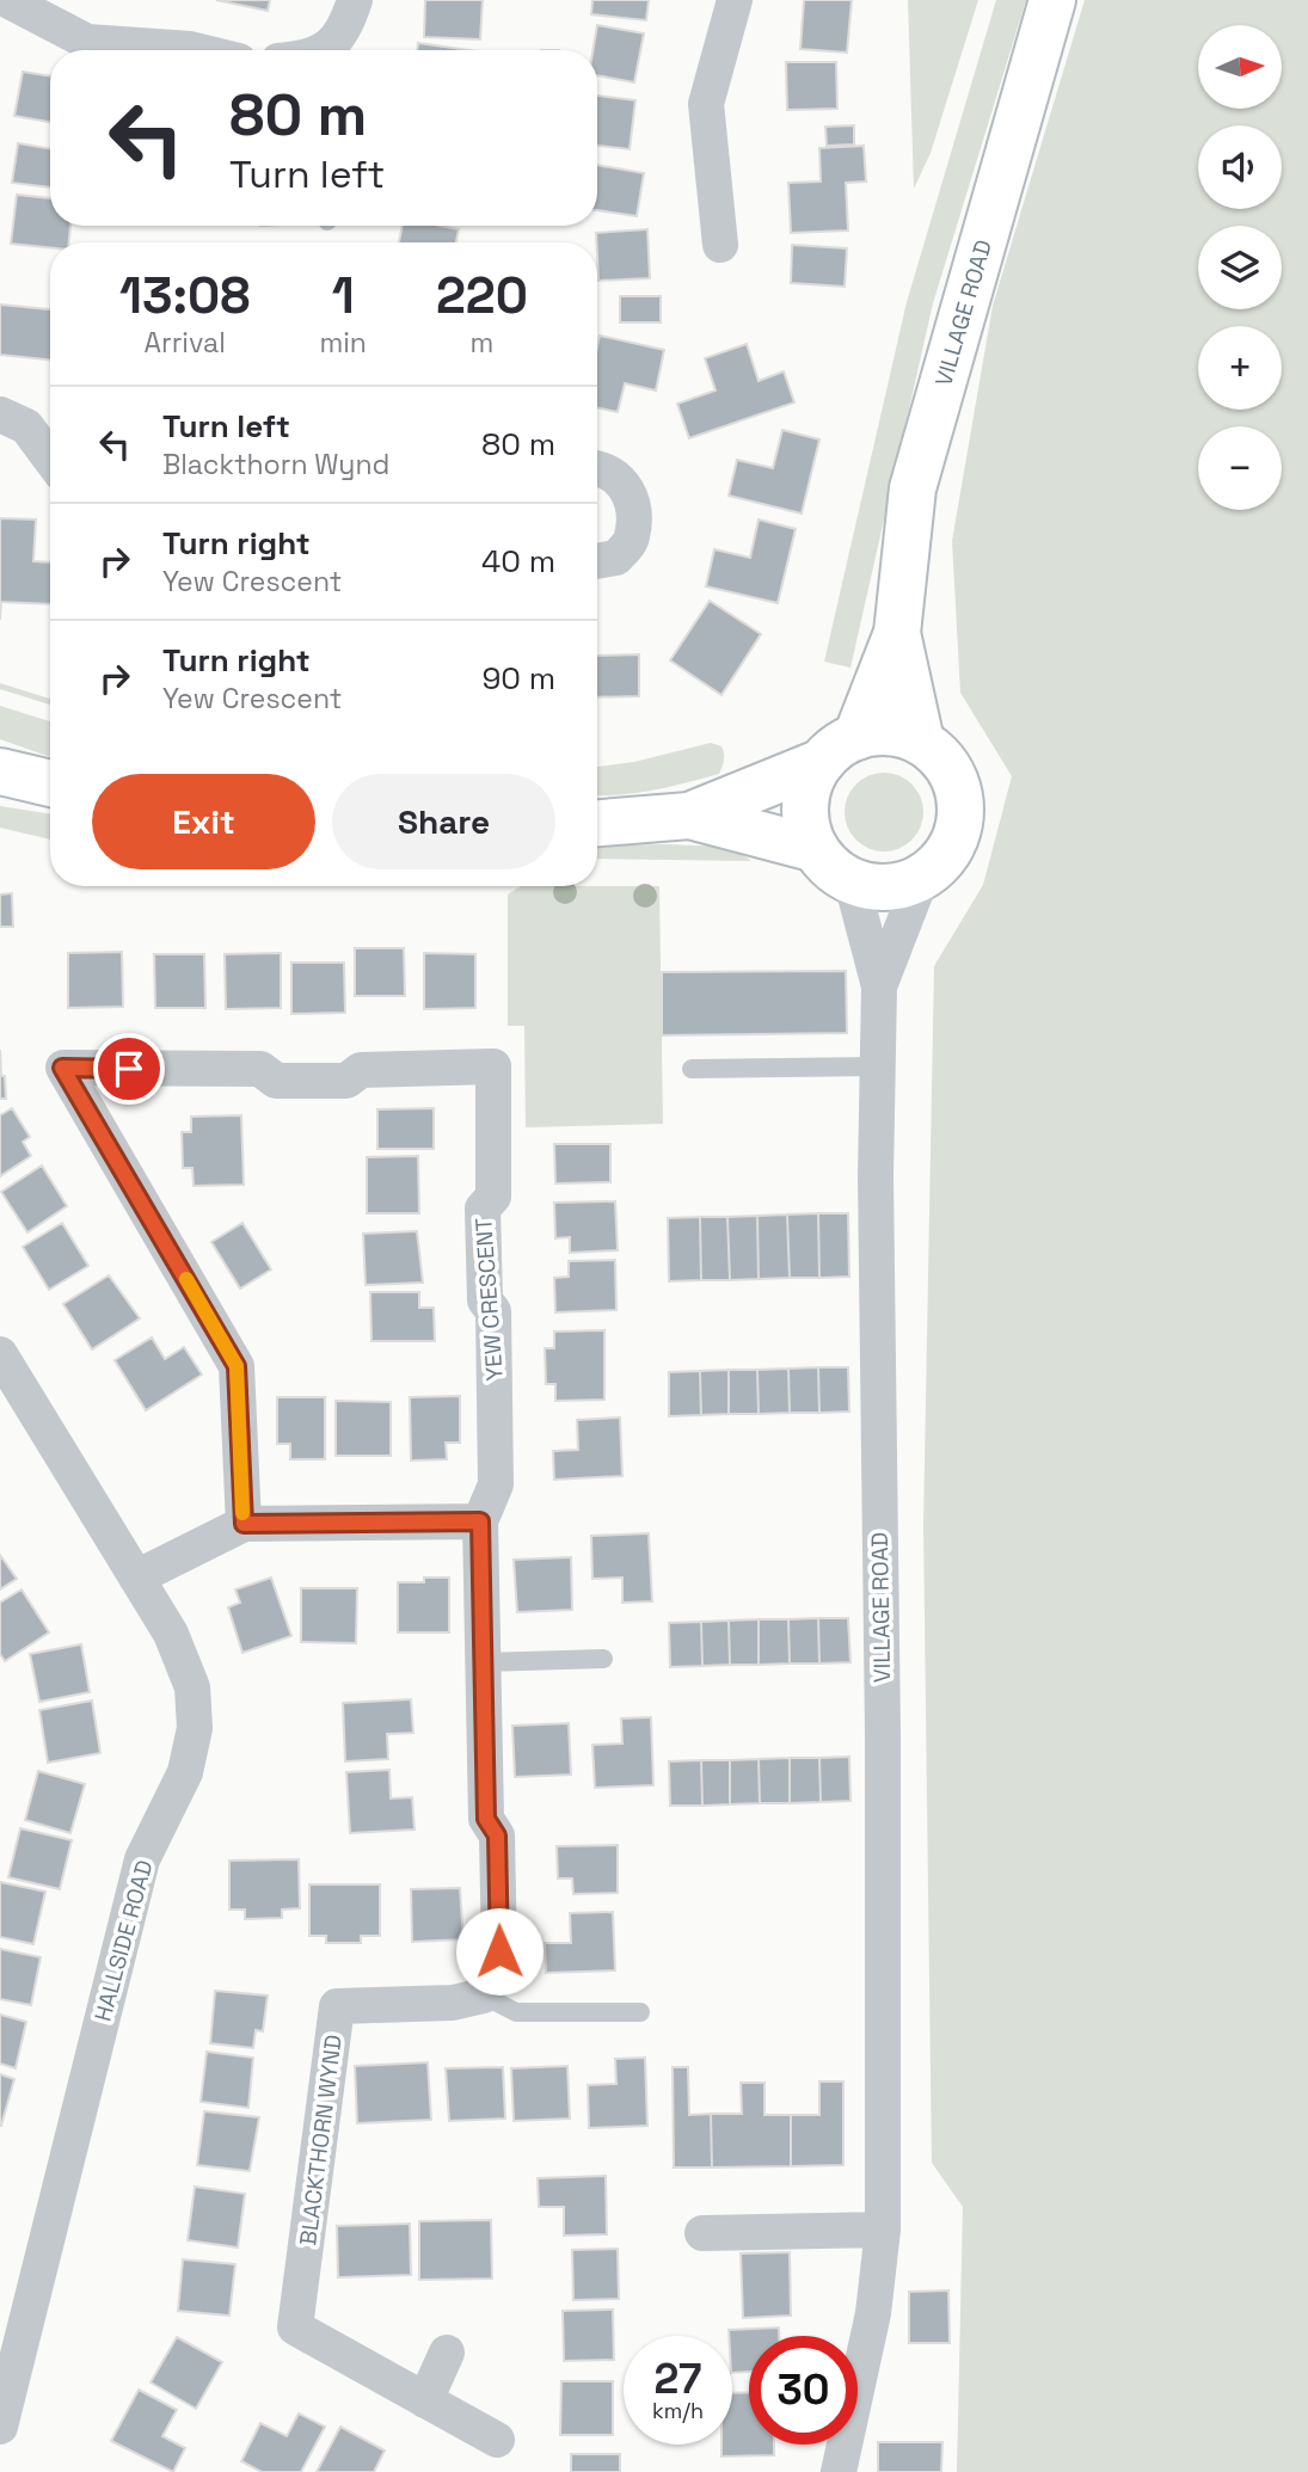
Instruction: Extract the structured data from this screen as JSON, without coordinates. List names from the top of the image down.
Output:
{
  "streets": {
    "street": [
      "VILLAGE ROAD",
      "YEW CRESCENT",
      "HALLSIDE ROAD",
      "BLACKTHORN WYND"
    ]
  },
  "north": "right",
  "page": {
    "map_buttons": ["+", "−"],
    "turn": ["80 m", "Turn left"],
    "eta": [
      "13:08",
      "Arrival",
      "1",
      "min",
      "220",
      "m"
    ],
    "list": [
      {
        "name": "Turn left",
        "note": "Blackthorn Wynd",
        "value": "80 m"
      },
      {
        "name": "Turn right",
        "note": "Yew Crescent",
        "value": "40 m"
      },
      {
        "name": "Turn right",
        "note": "Yew Crescent",
        "value": "90 m"
      }
    ],
    "buttons": ["Exit", "Share"],
    "speed": "27 km/h",
    "limit": "30"
  }
}
